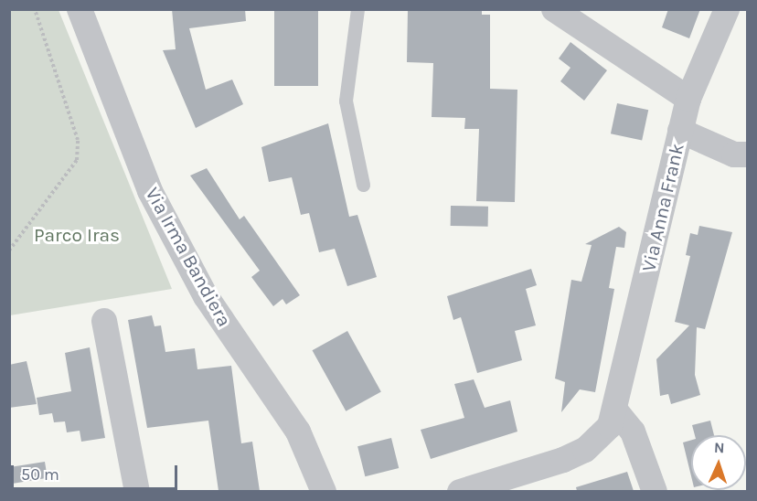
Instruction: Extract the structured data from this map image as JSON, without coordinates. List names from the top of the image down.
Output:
{
  "streets": {
    "street": ["Via Anna Frank", "Via Irma Bandiera"]
  },
  "parks": ["Parco Iras"],
  "scale_bar": "50 m",
  "north": "top"
}
